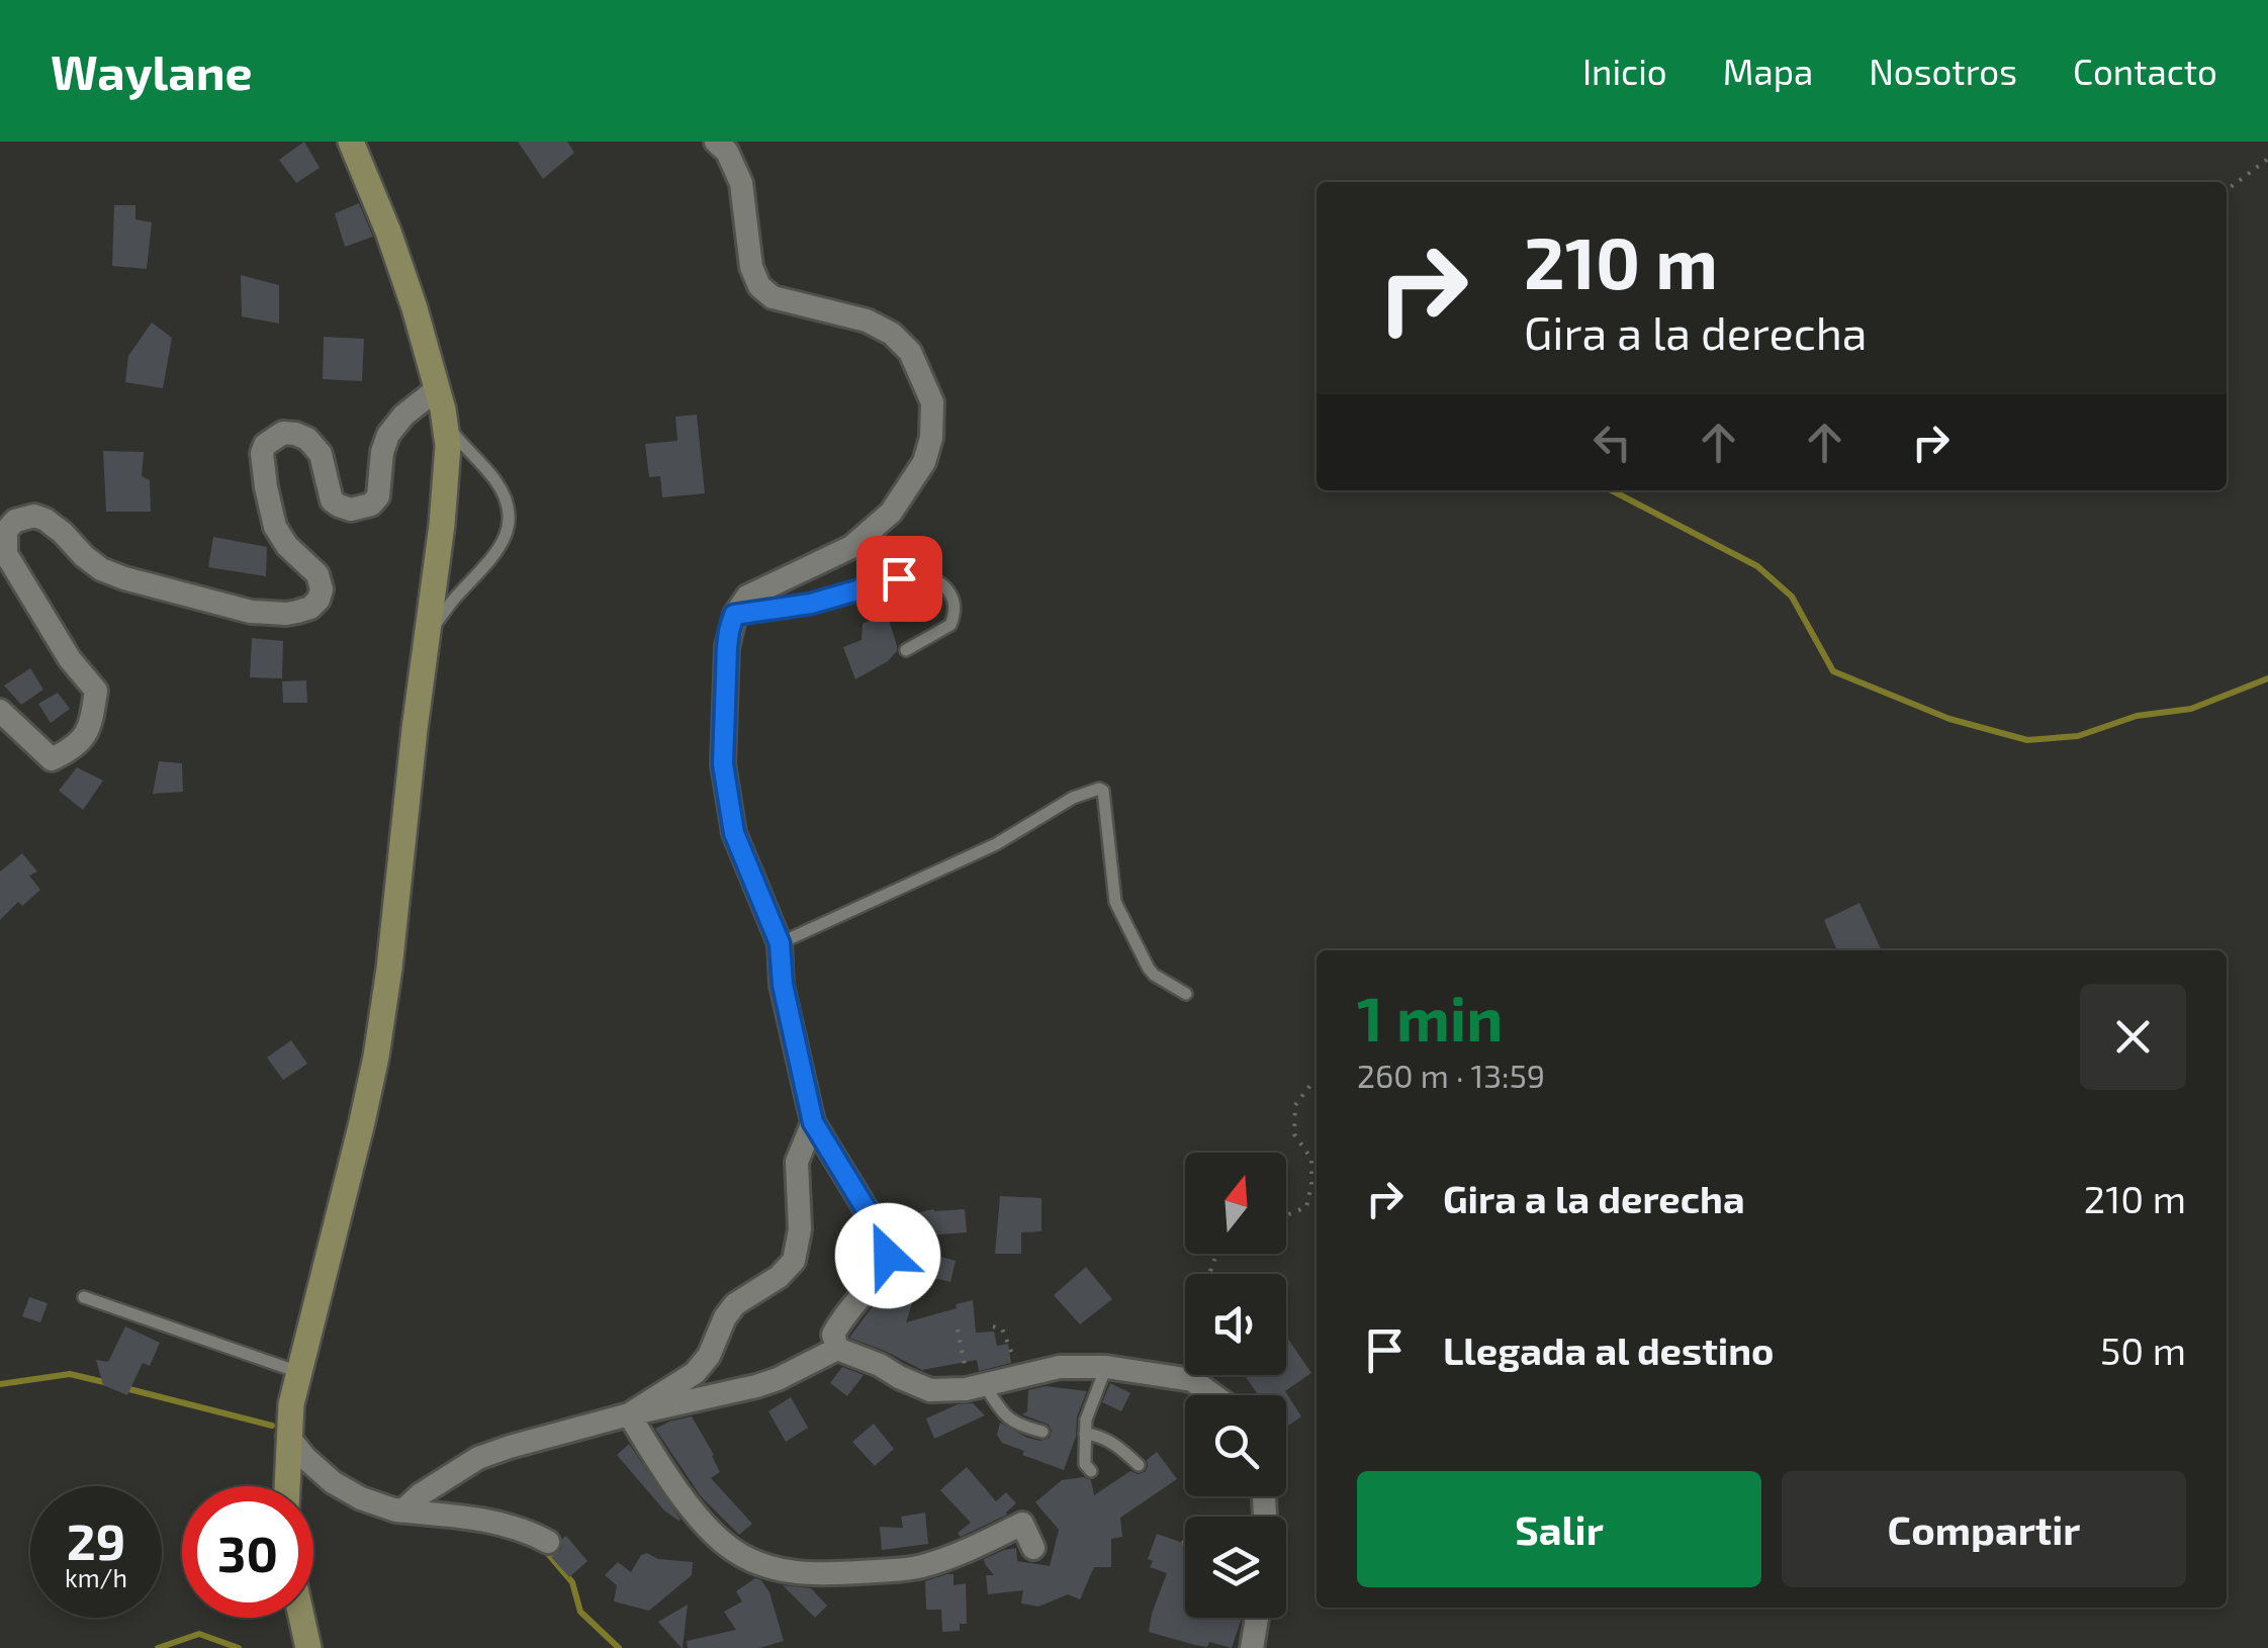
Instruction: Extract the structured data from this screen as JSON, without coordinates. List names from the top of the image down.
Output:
{
  "north": "top",
  "page": {
    "header": "Waylane",
    "nav": [
      "Inicio",
      "Mapa",
      "Nosotros",
      "Contacto"
    ],
    "turn": ["210 m", "Gira a la derecha"],
    "heading": ["1 min", "260 m · 13:59"],
    "list": [
      {
        "name": "Gira a la derecha",
        "value": "210 m"
      },
      {
        "name": "Llegada al destino",
        "value": "50 m"
      }
    ],
    "buttons": ["Salir", "Compartir"],
    "speed": "29 km/h",
    "limit": "30"
  }
}
